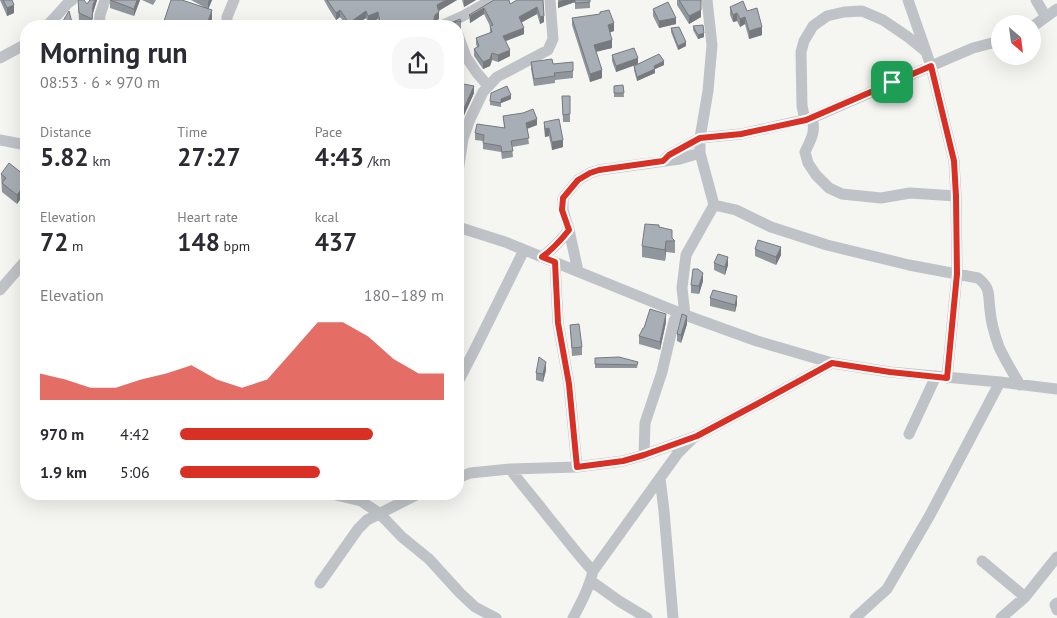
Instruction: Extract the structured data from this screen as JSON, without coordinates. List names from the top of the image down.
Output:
{
  "north": "bottom right",
  "page": {
    "heading": ["Morning run", "08:53 · 6 × 970 m"],
    "stats": [
      ["Distance", "5.82 km"],
      ["Time", "27:27"],
      ["Pace", "4:43 /km"],
      ["Elevation", "72 m"],
      ["Heart rate", "148 bpm"],
      ["kcal", "437"]
    ],
    "chart": ["Elevation", "180–189 m"],
    "list": [
      {
        "name": "970 m",
        "note": "4:42"
      },
      {
        "name": "1.9 km",
        "note": "5:06"
      }
    ]
  }
}
